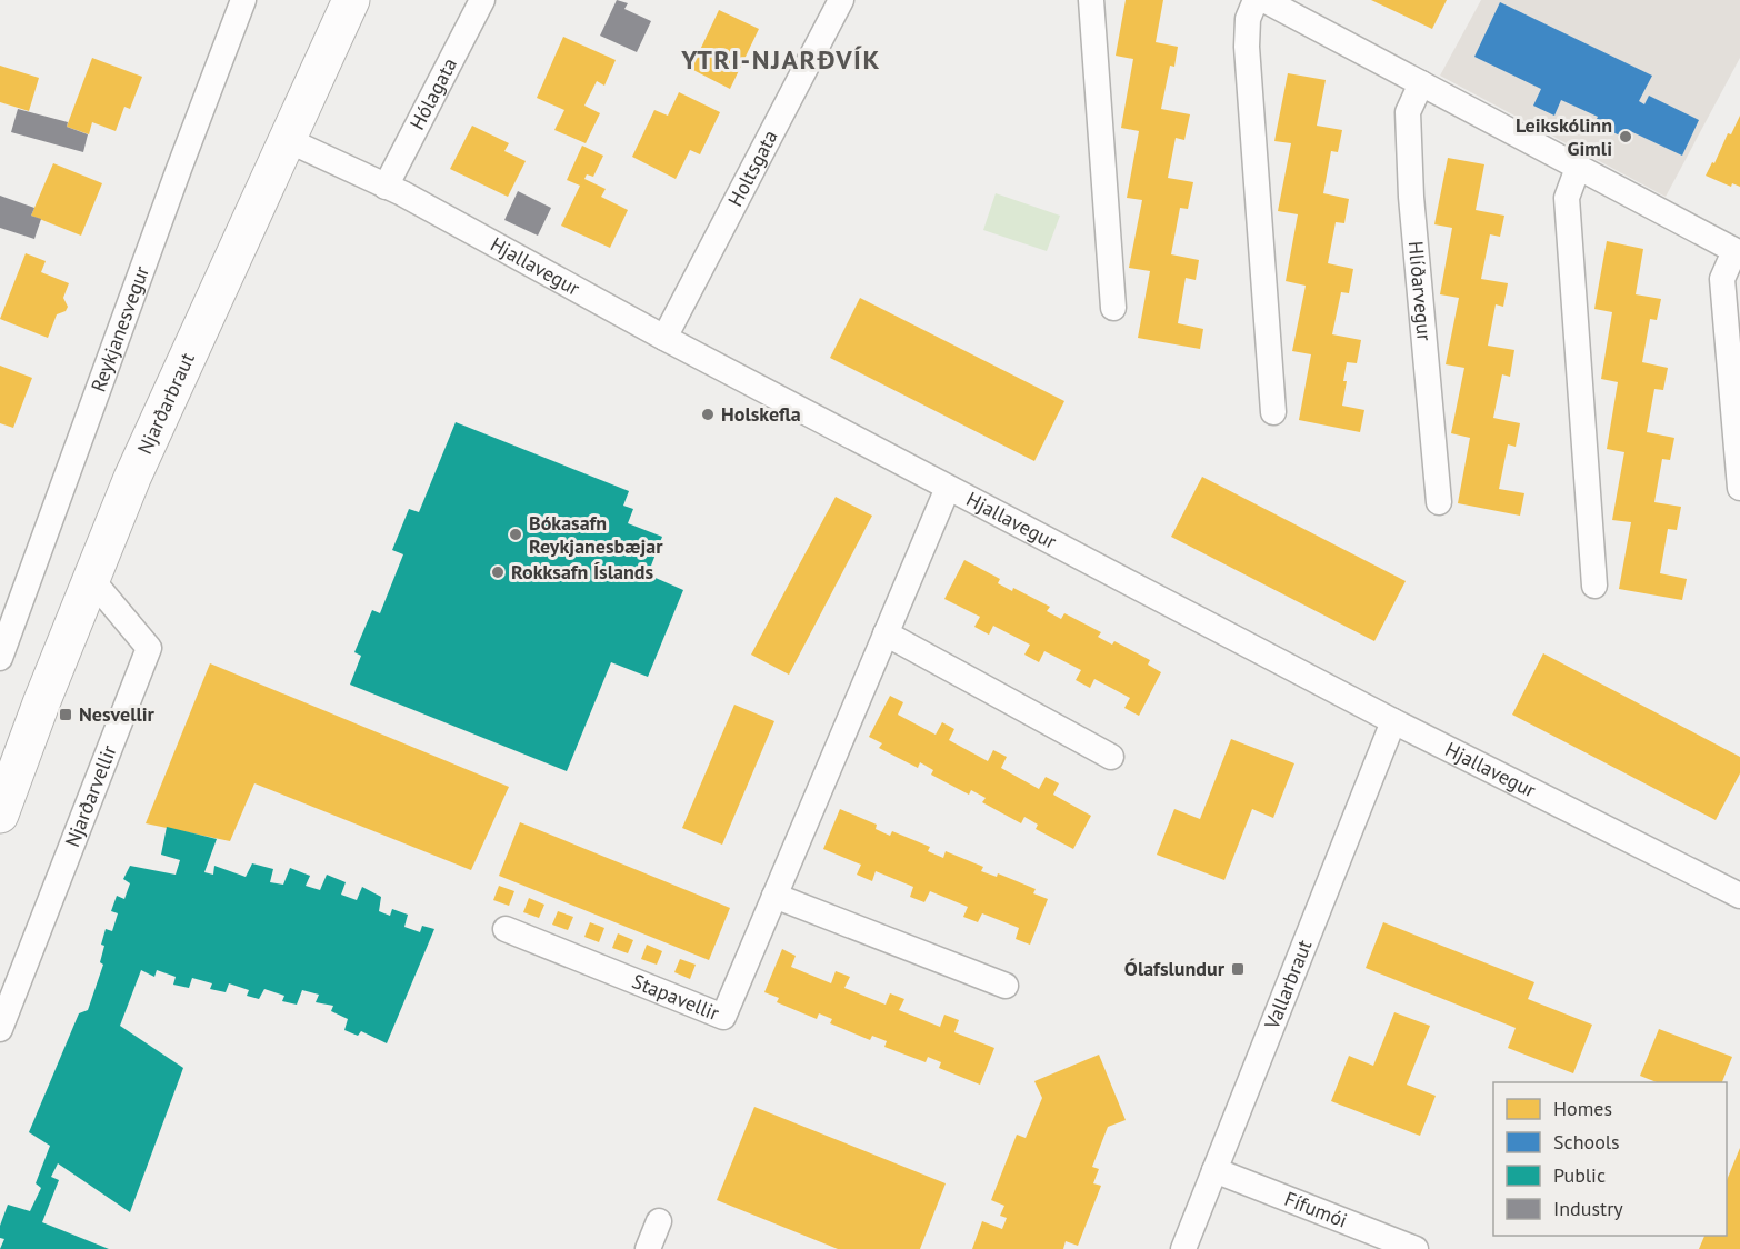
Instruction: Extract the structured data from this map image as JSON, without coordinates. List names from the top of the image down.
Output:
{
  "streets": {
    "main road": ["Njarðarbraut"],
    "street": [
      "Hólagata",
      "Holtsgata",
      "Hjallavegur",
      "Hlíðarvegur",
      "Reykjanesvegur",
      "Njarðarvellir",
      "Vallarbraut",
      "Stapavellir",
      "Fífumói"
    ]
  },
  "crossings": [
    ["Hólagata", "Hjallavegur"],
    ["Holtsgata", "Hjallavegur"],
    ["Hjallavegur", "Njarðarbraut"],
    ["Hjallavegur", "Vallarbraut"],
    ["Hjallavegur", "Stapavellir"],
    ["Njarðarbraut", "Njarðarvellir"],
    ["Vallarbraut", "Fífumói"]
  ],
  "districts": ["YTRI-NJARÐVÍK"],
  "places": {
    "other": [
      "Leikskólinn Gimli",
      "Holskefla",
      "Bókasafn Reykjanesbæjar",
      "Rokksafn Íslands"
    ],
    "transit": ["Nesvellir", "Ólafslundur"]
  },
  "legend": [
    "Homes",
    "Schools",
    "Public",
    "Industry"
  ]
}
